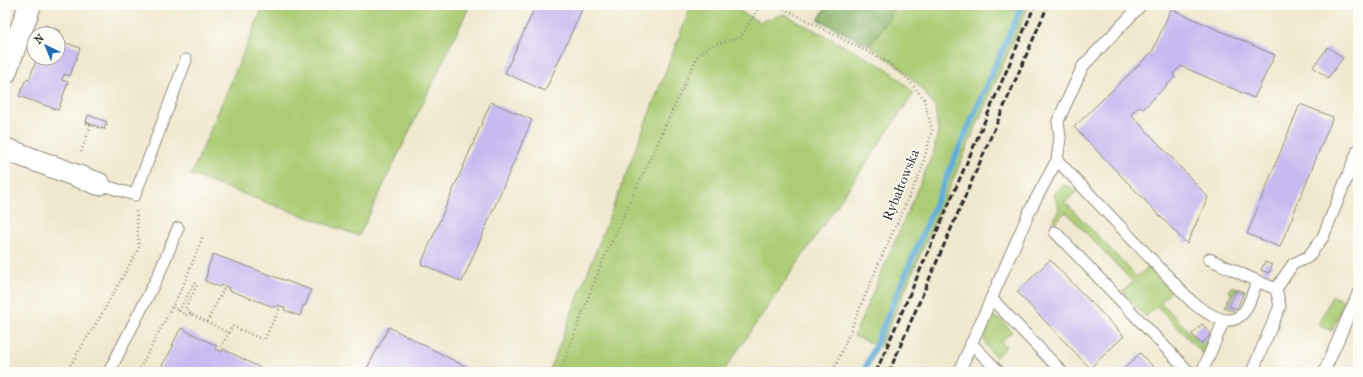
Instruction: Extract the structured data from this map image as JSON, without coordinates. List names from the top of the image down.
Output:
{
  "streets": {
    "path": ["Rybałtowska"]
  },
  "north": "top left"
}
